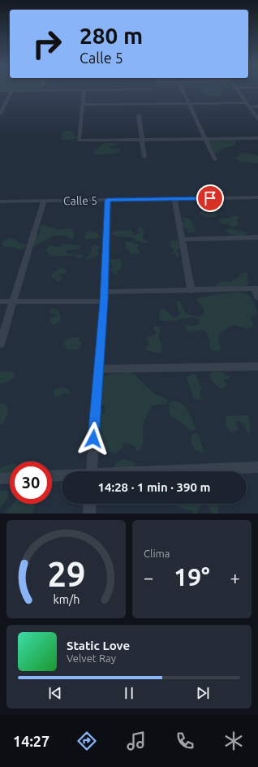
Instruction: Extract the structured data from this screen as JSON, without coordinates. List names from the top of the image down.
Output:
{
  "streets": {
    "street": ["Calle 5"]
  },
  "page": {
    "turn": ["280 m", "Calle 5"],
    "limit": "30",
    "trip": "14:28 · 1 min · 390 m",
    "tile": "Clima",
    "heat": ["−", "19°", "+"],
    "song": ["Static Love", "Velvet Ray"],
    "tabs": "14:27",
    "gauge": ["29", "km/h"]
  }
}
